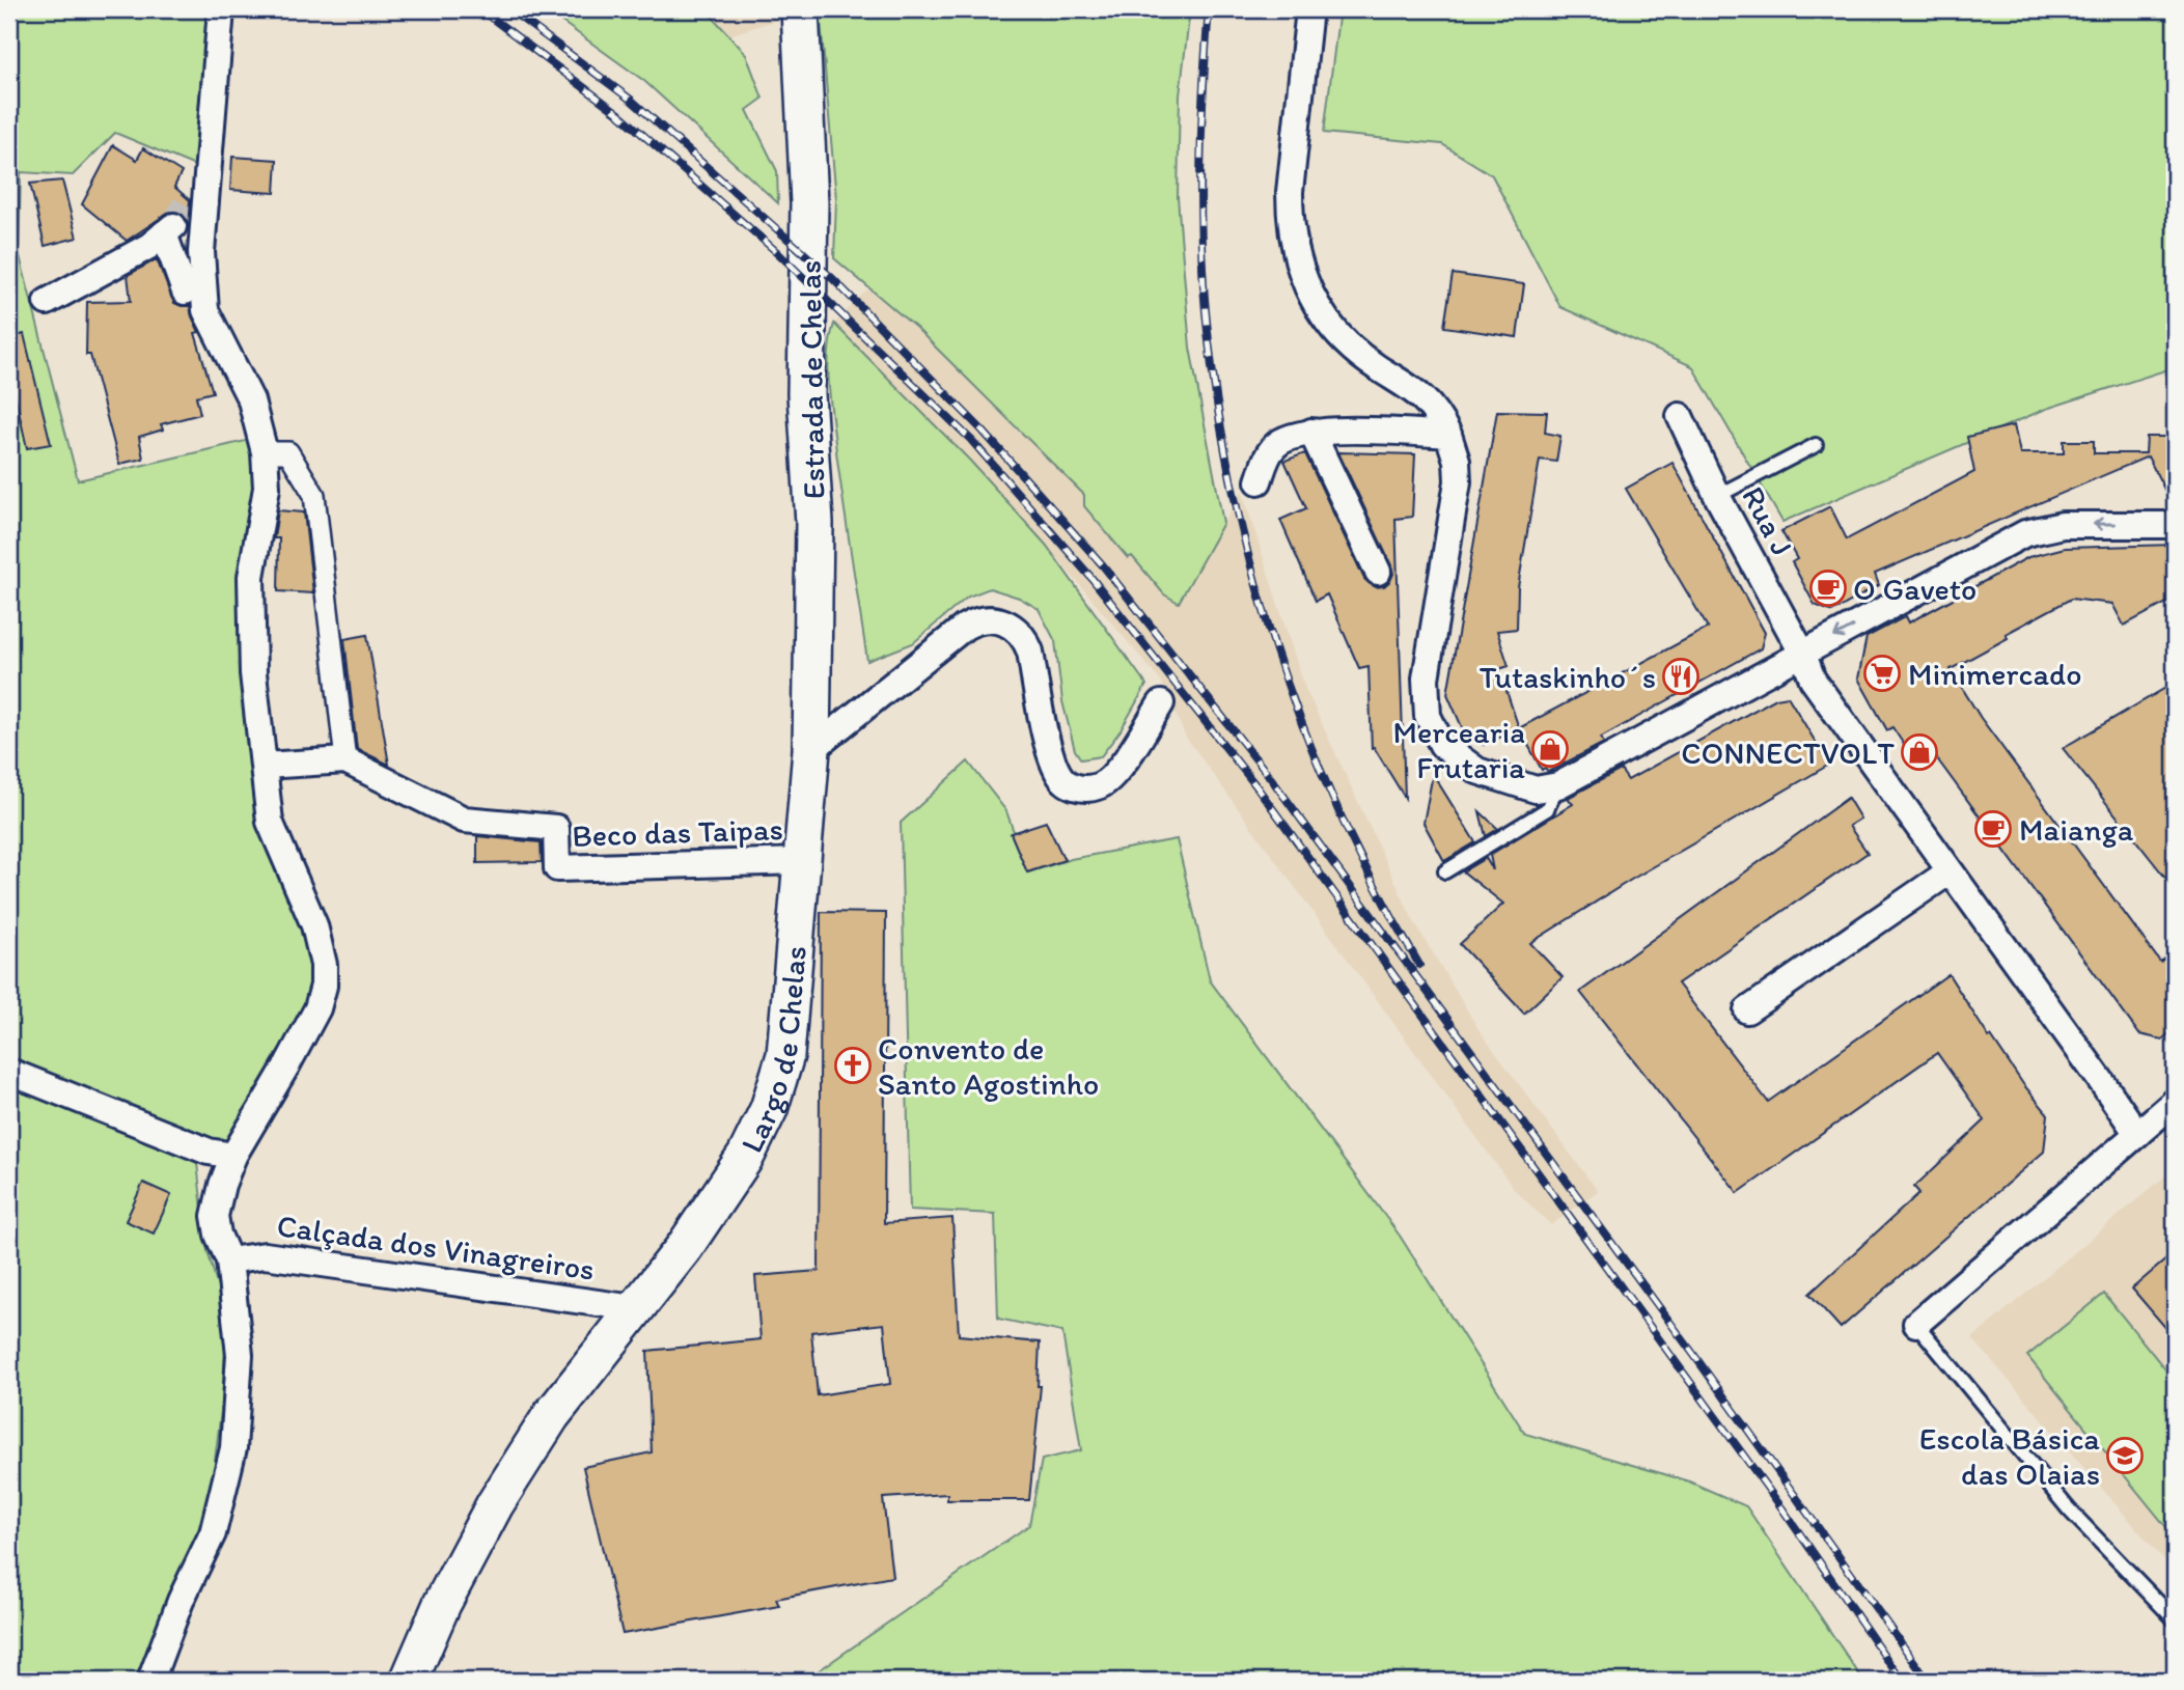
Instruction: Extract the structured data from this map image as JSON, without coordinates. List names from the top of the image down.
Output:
{
  "streets": {
    "main road": ["Estrada de Chelas", "Largo de Chelas"],
    "street": ["Rua J", "Beco das Taipas", "Calçada dos Vinagreiros"]
  },
  "crossings": [
    ["Estrada de Chelas", "Largo de Chelas"],
    ["Beco das Taipas", "Largo de Chelas"],
    ["Largo de Chelas", "Calçada dos Vinagreiros"]
  ],
  "places": {
    "cafe": ["O Gaveto", "Maianga"],
    "supermarket": ["Minimercado"],
    "restaurant": ["Tutaskinho´s"],
    "shop": ["Mercearia Frutaria", "CONNECTVOLT"],
    "church": ["Convento de Santo Agostinho"],
    "school or university": ["Escola Básica das Olaias"]
  }
}
